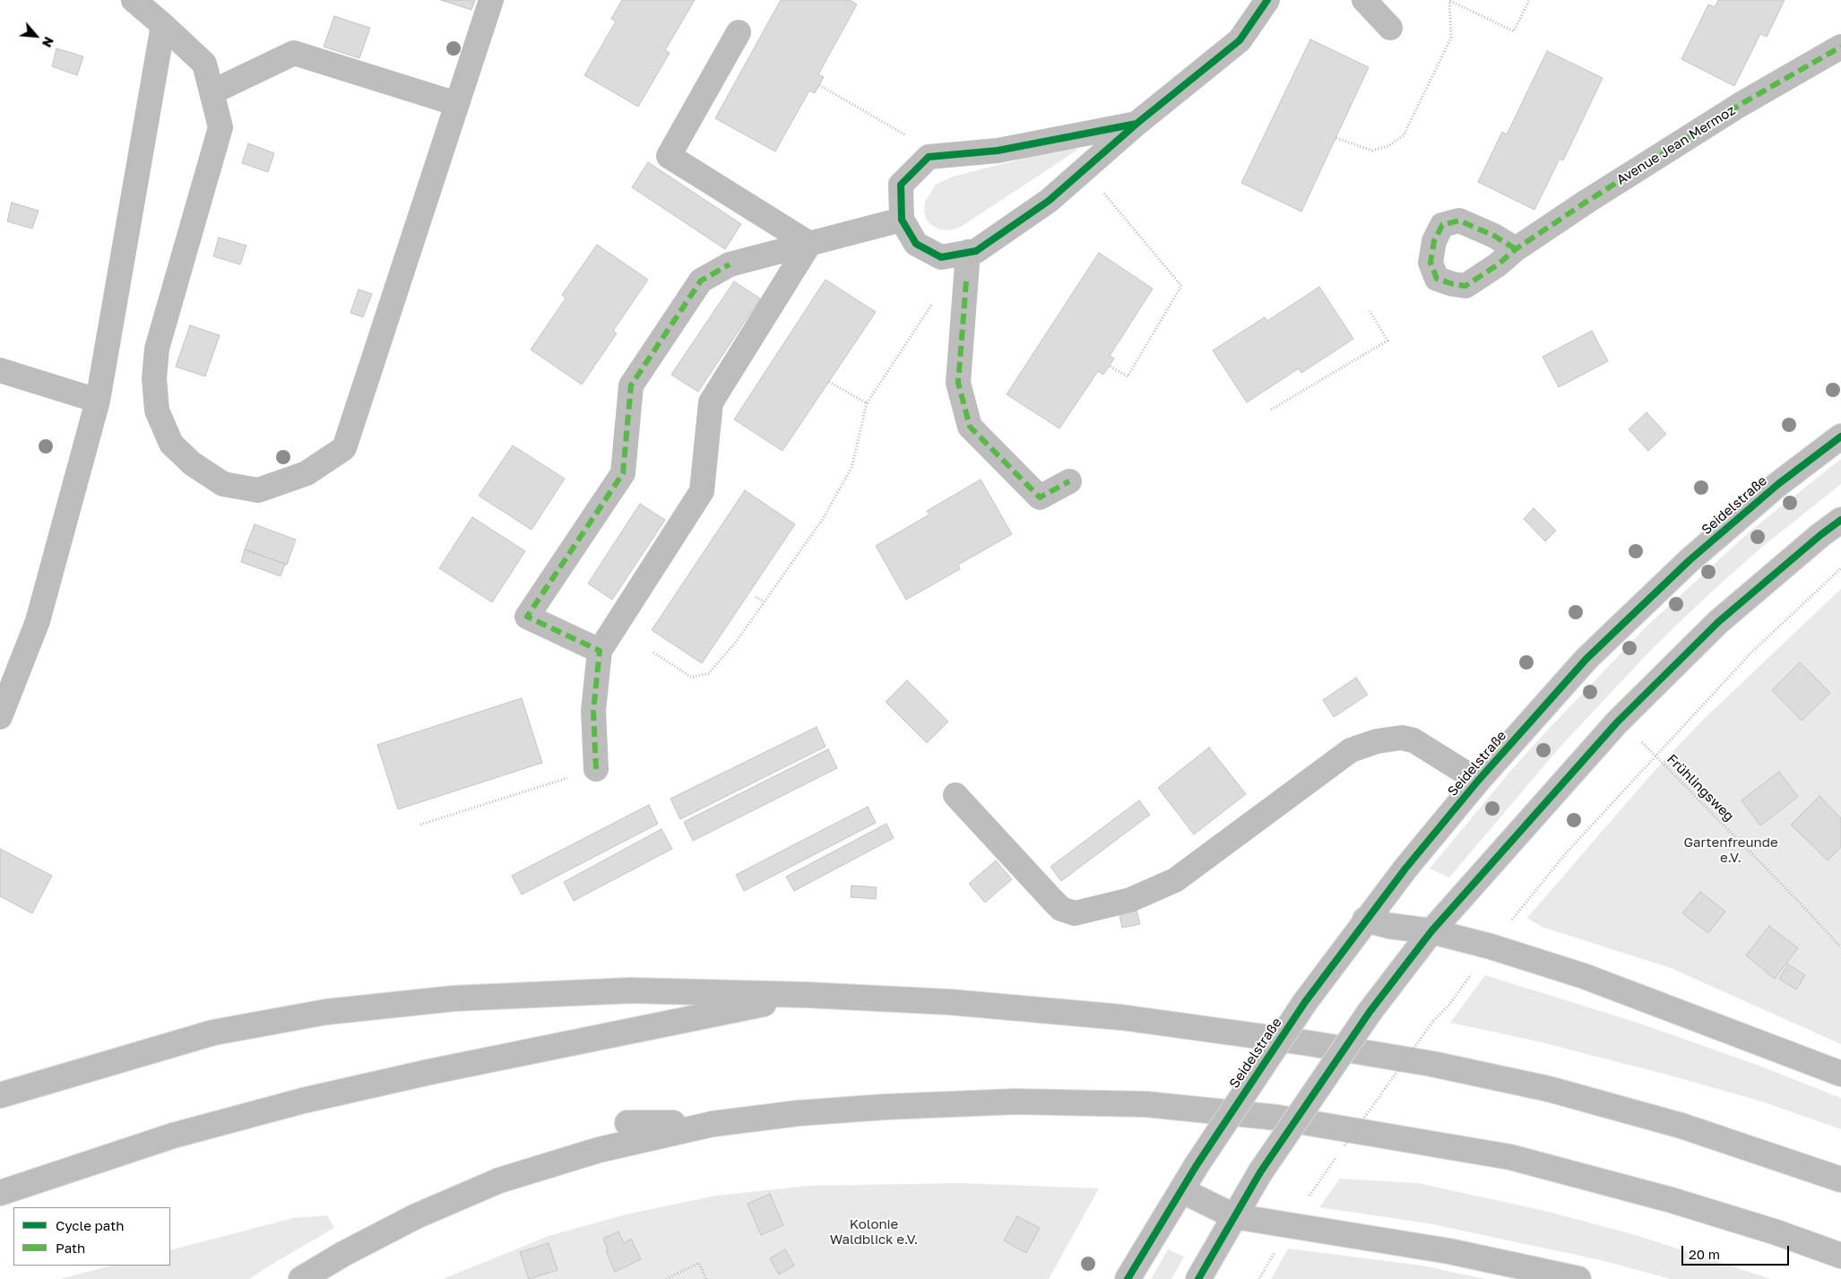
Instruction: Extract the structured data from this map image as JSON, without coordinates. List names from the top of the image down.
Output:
{
  "streets": {
    "main road": ["Avenue Jean Mermoz", "Seidelstraße"],
    "path": ["Frühlingsweg"]
  },
  "parks": ["Gartenfreunde e.V.", "Kolonie Waldblick e.V."],
  "legend": ["Cycle path", "Path"],
  "scale_bar": "20 m",
  "north": "bottom right"
}
